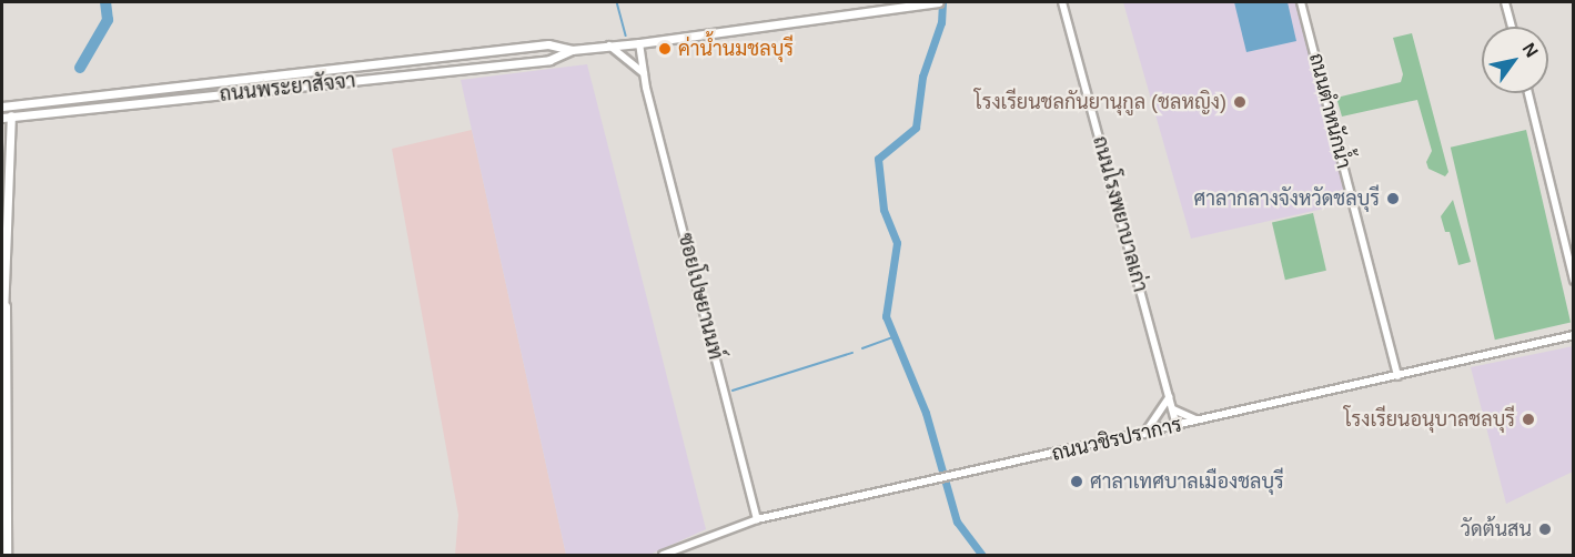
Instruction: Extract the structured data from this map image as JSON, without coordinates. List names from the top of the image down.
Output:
{
  "streets": {
    "main road": ["ถนนพระยาสัจจา"],
    "street": [
      "ถนนตำหนักน้ำ",
      "ถนนโรงพยาบาลเก่า",
      "ซอยโปษยานนท์",
      "ถนนวชิรปราการ"
    ]
  },
  "crossings": [
    ["ถนนพระยาสัจจา", "ซอยโปษยานนท์"],
    ["ถนนตำหนักน้ำ", "ถนนวชิรปราการ"],
    ["ถนนโรงพยาบาลเก่า", "ถนนวชิรปราการ"],
    ["ซอยโปษยานนท์", "ถนนวชิรปราการ"]
  ],
  "places": [
    "ค่าน้ำนมชลบุรี",
    "โรงเรียนชลกันยานุกูล (ชลหญิง)",
    "ศาลากลางจังหวัดชลบุรี",
    "โรงเรียนอนุบาลชลบุรี",
    "ศาลาเทศบาลเมืองชลบุรี",
    "วัดต้นสน"
  ],
  "north": "top right"
}
